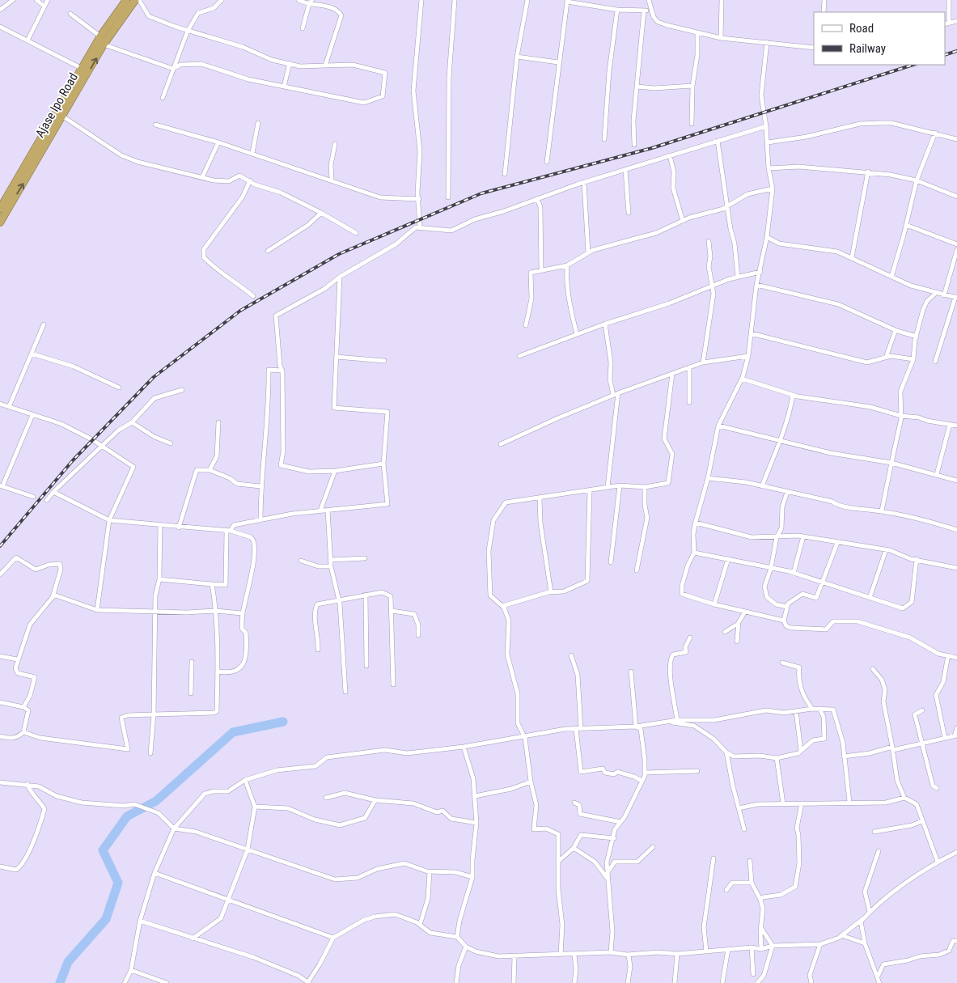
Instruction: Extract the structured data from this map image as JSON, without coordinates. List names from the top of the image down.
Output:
{
  "streets": {
    "highway": ["Ajase Ipo Road"]
  },
  "legend": ["Road", "Railway"]
}
